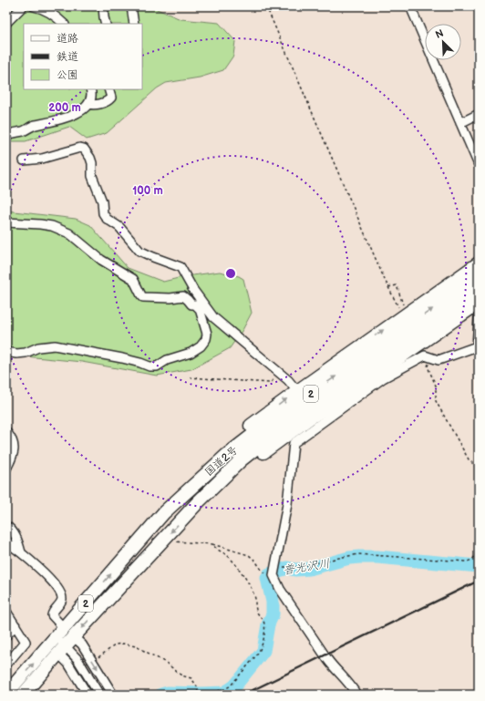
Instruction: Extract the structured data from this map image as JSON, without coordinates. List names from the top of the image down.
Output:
{
  "streets": {
    "highway": ["2", "国道2号"]
  },
  "water": ["普光沢川"],
  "legend": ["道路", "鉄道", "公園"],
  "north": "top left",
  "rings": ["200 m", "100 m"]
}
